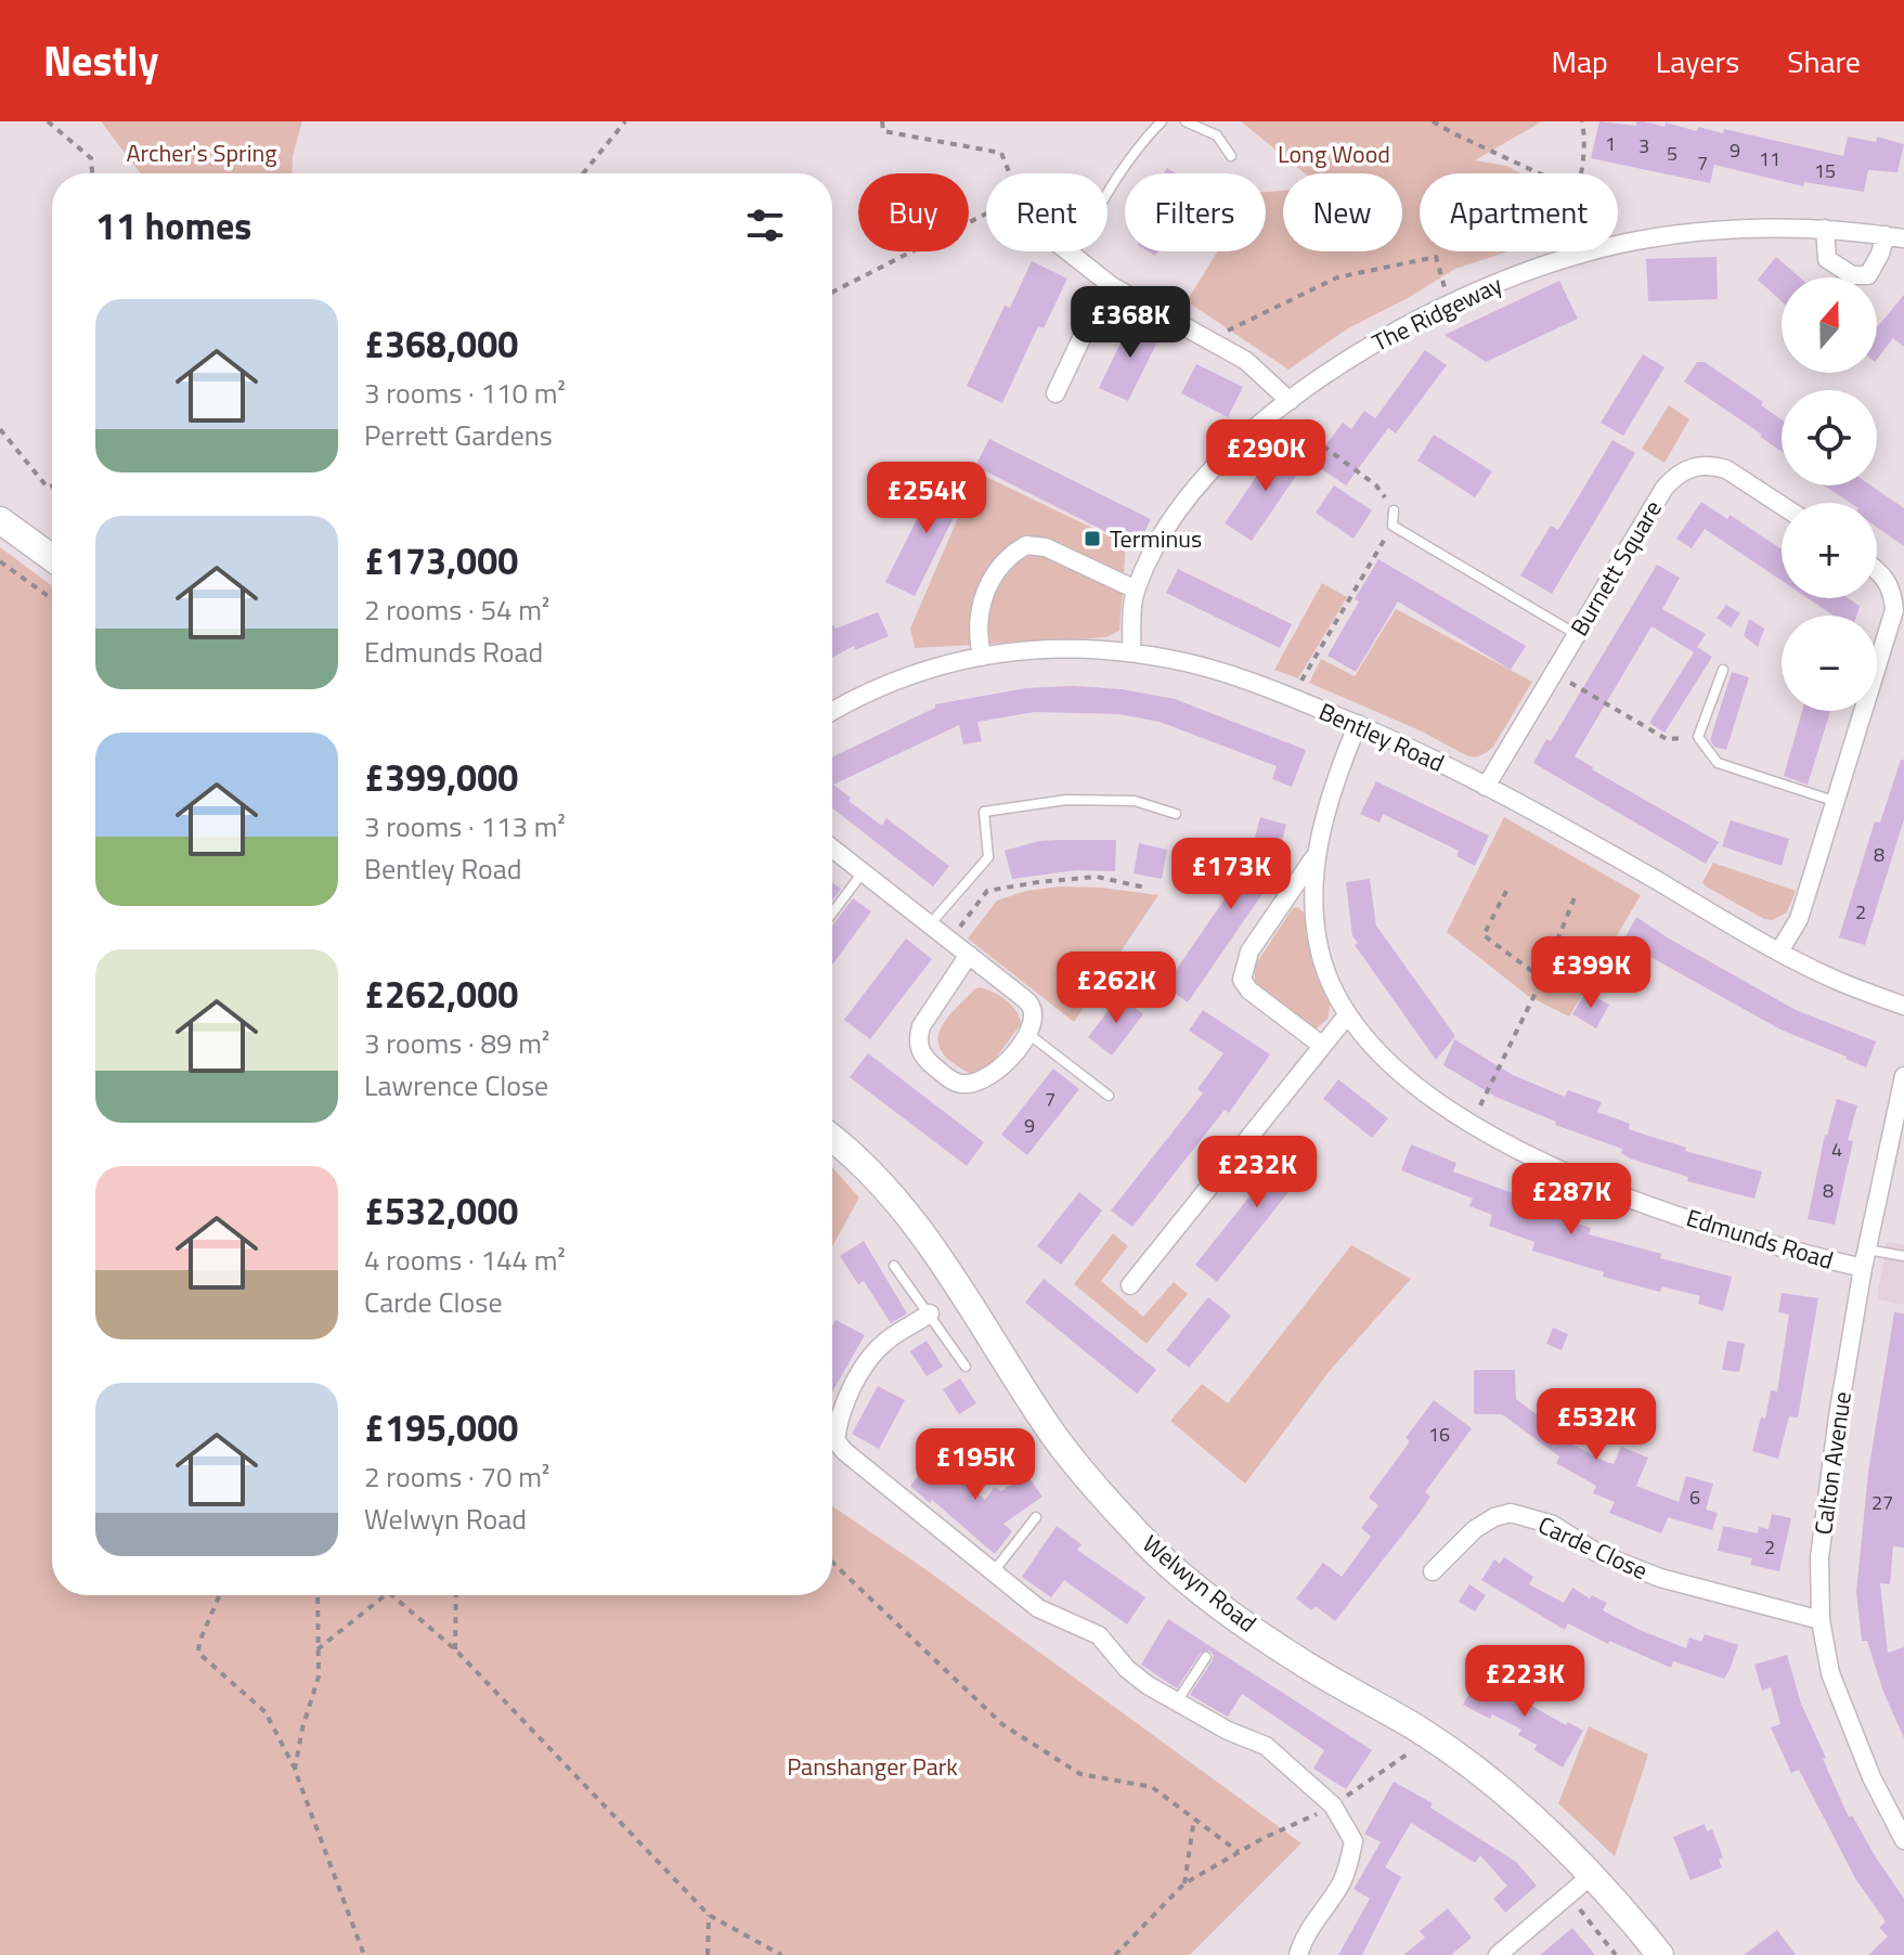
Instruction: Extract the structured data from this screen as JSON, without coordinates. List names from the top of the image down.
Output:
{
  "streets": {
    "main road": ["Welwyn Road"],
    "street": [
      "The Ridgeway",
      "Burnett Square",
      "Bentley Road",
      "Edmunds Road",
      "Calton Avenue",
      "Carde Close"
    ]
  },
  "crossings": [
    ["The Ridgeway", "Bentley Road"],
    ["Burnett Square", "Bentley Road"],
    ["Bentley Road", "Edmunds Road"],
    ["Edmunds Road", "Calton Avenue"],
    ["Calton Avenue", "Carde Close"]
  ],
  "parks": ["Archer's Spring", "Long Wood", "Panshanger Park"],
  "places": {
    "transit": ["Terminus"]
  },
  "house_numbers": [
    "1",
    "3",
    "9",
    "5",
    "11",
    "7",
    "15",
    "8",
    "2",
    "7",
    "9",
    "4",
    "8",
    "16",
    "6",
    "27",
    "2"
  ],
  "north": "top",
  "page": {
    "header": "Nestly",
    "nav": ["Map", "Layers", "Share"],
    "chip": [
      "Buy",
      "Rent",
      "Filters",
      "New",
      "Apartment"
    ],
    "heading": "11 homes",
    "map_buttons": ["+", "−"],
    "list": [
      {
        "name": "£368,000",
        "note": "3 rooms · 110 m² · Perrett Gardens"
      },
      {
        "name": "£173,000",
        "note": "2 rooms · 54 m² · Edmunds Road"
      },
      {
        "name": "£399,000",
        "note": "3 rooms · 113 m² · Bentley Road"
      },
      {
        "name": "£262,000",
        "note": "3 rooms · 89 m² · Lawrence Close"
      },
      {
        "name": "£532,000",
        "note": "4 rooms · 144 m² · Carde Close"
      },
      {
        "name": "£195,000",
        "note": "2 rooms · 70 m² · Welwyn Road"
      }
    ],
    "price": [
      "£368K",
      "£290K",
      "£254K",
      "£173K",
      "£399K",
      "£262K",
      "£232K",
      "£287K",
      "£532K",
      "£195K",
      "£223K"
    ]
  }
}
